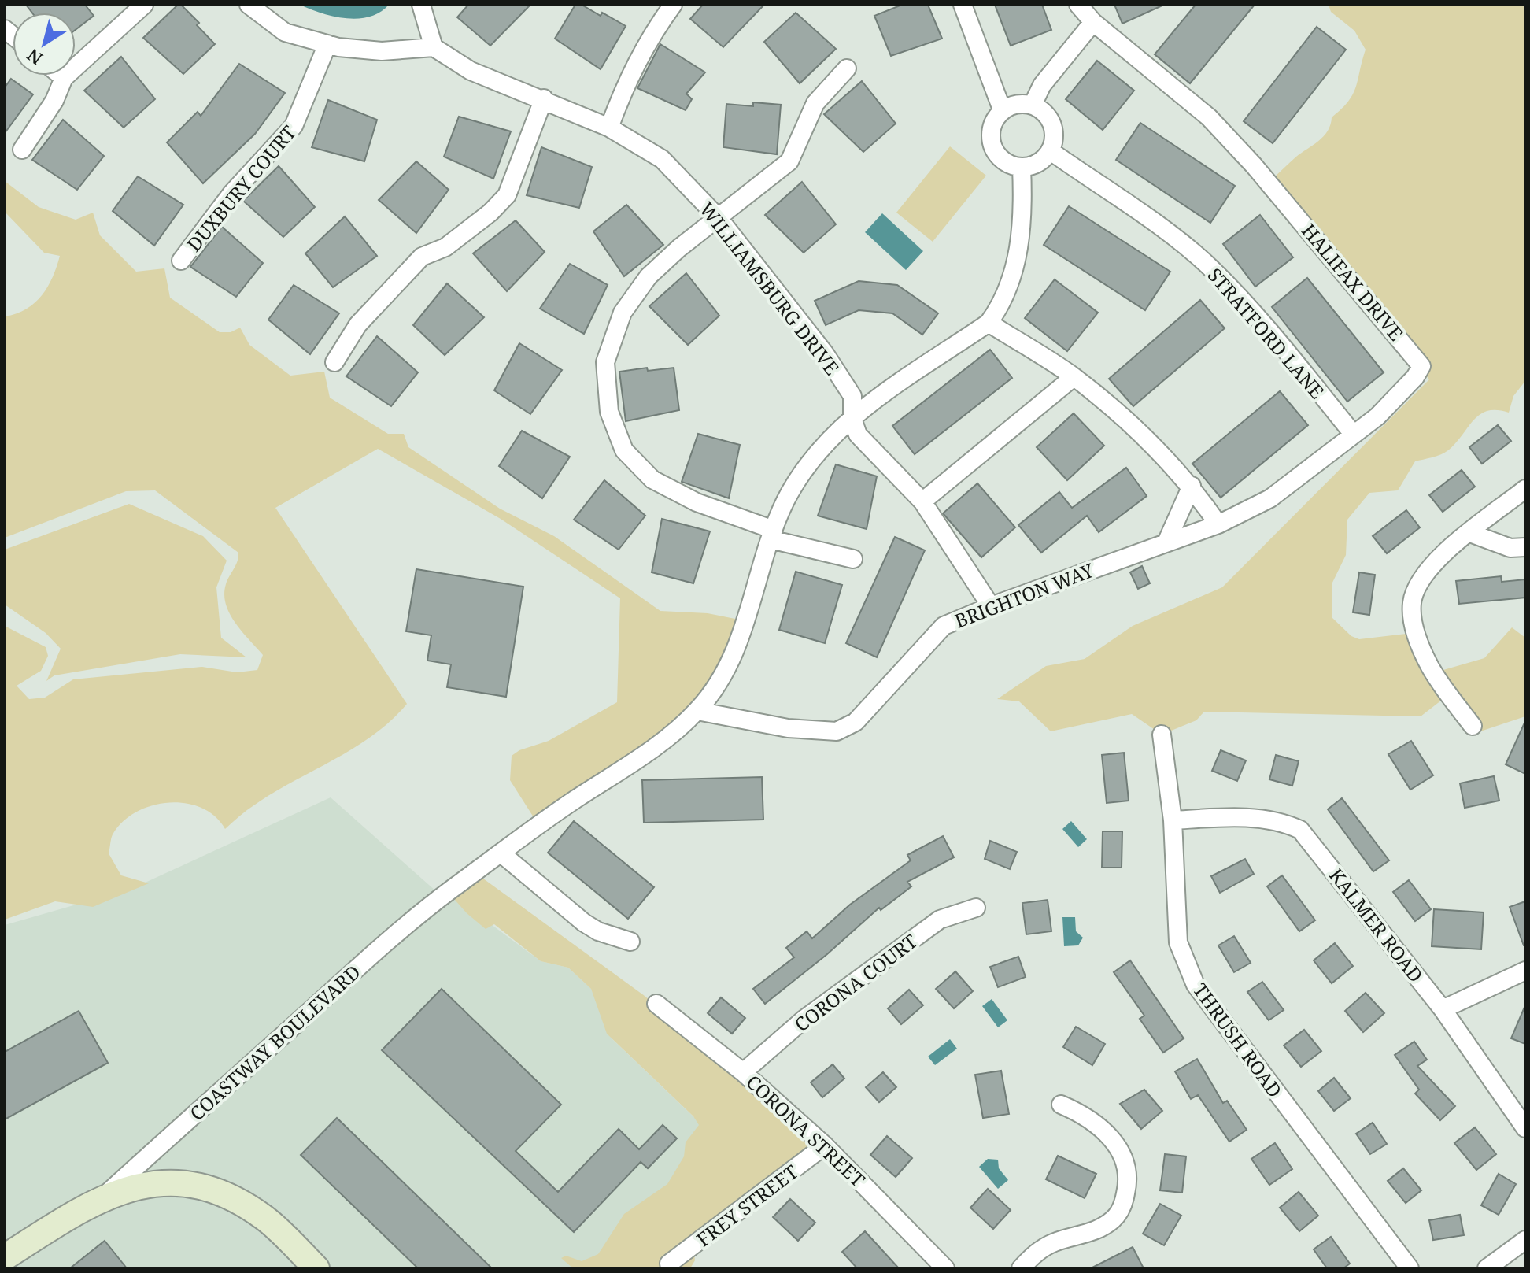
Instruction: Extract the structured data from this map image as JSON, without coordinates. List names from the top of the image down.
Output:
{
  "streets": {
    "street": [
      "DUXBURY COURT",
      "HALIFAX DRIVE",
      "WILLIAMSBURG DRIVE",
      "STRATFORD LANE",
      "BRIGHTON WAY",
      "KALMER ROAD",
      "CORONA COURT",
      "THRUSH ROAD",
      "COASTWAY BOULEVARD",
      "CORONA STREET",
      "FREY STREET"
    ]
  },
  "crossings": [
    ["HALIFAX DRIVE", "STRATFORD LANE"],
    ["HALIFAX DRIVE", "BRIGHTON WAY"],
    ["WILLIAMSBURG DRIVE", "COASTWAY BOULEVARD"],
    ["BRIGHTON WAY", "COASTWAY BOULEVARD"],
    ["KALMER ROAD", "THRUSH ROAD"],
    ["CORONA COURT", "CORONA STREET"],
    ["CORONA STREET", "FREY STREET"]
  ],
  "north": "bottom left"
}
